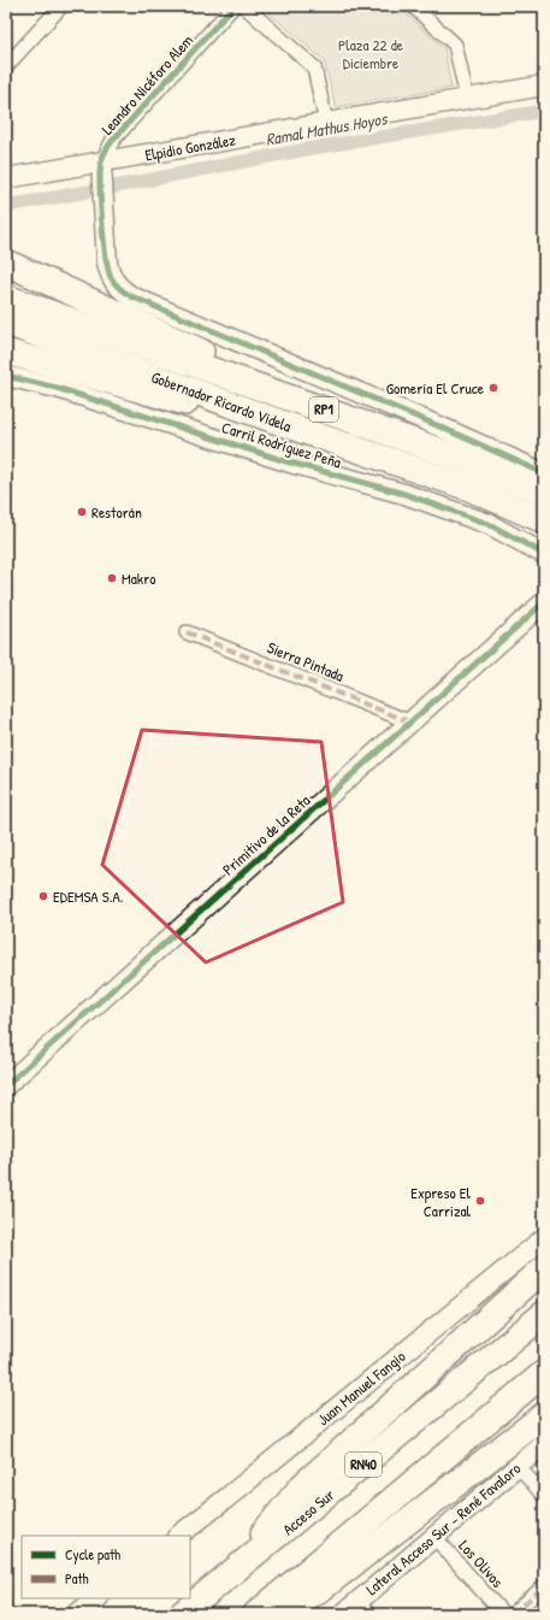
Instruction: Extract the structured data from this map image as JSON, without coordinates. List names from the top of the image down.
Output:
{
  "streets": {
    "highway": [
      "Gobernador Ricardo Videla",
      "RP1",
      "RN40",
      "Acceso Sur"
    ],
    "street": [
      "Leandro Nicéforo Alem",
      "Elpidio González",
      "Carril Rodríguez Peña",
      "Sierra Pintada",
      "Primitivo de la Reta",
      "Juan Manuel Fangio",
      "Lateral Acceso Sur - René Favaloro",
      "Los Olivos"
    ]
  },
  "crossings": [
    ["Leandro Nicéforo Alem", "Elpidio González"],
    ["Sierra Pintada", "Primitivo de la Reta"],
    ["Lateral Acceso Sur - René Favaloro", "Los Olivos"]
  ],
  "water": ["Ramal Mathus Hoyos"],
  "parks": ["Plaza 22 de Diciembre"],
  "places": [
    "Gomería El Cruce",
    "Restorán",
    "Makro",
    "EDEMSA S.A.",
    "Expreso El Carrizal"
  ],
  "legend": ["Cycle path", "Path"]
}
